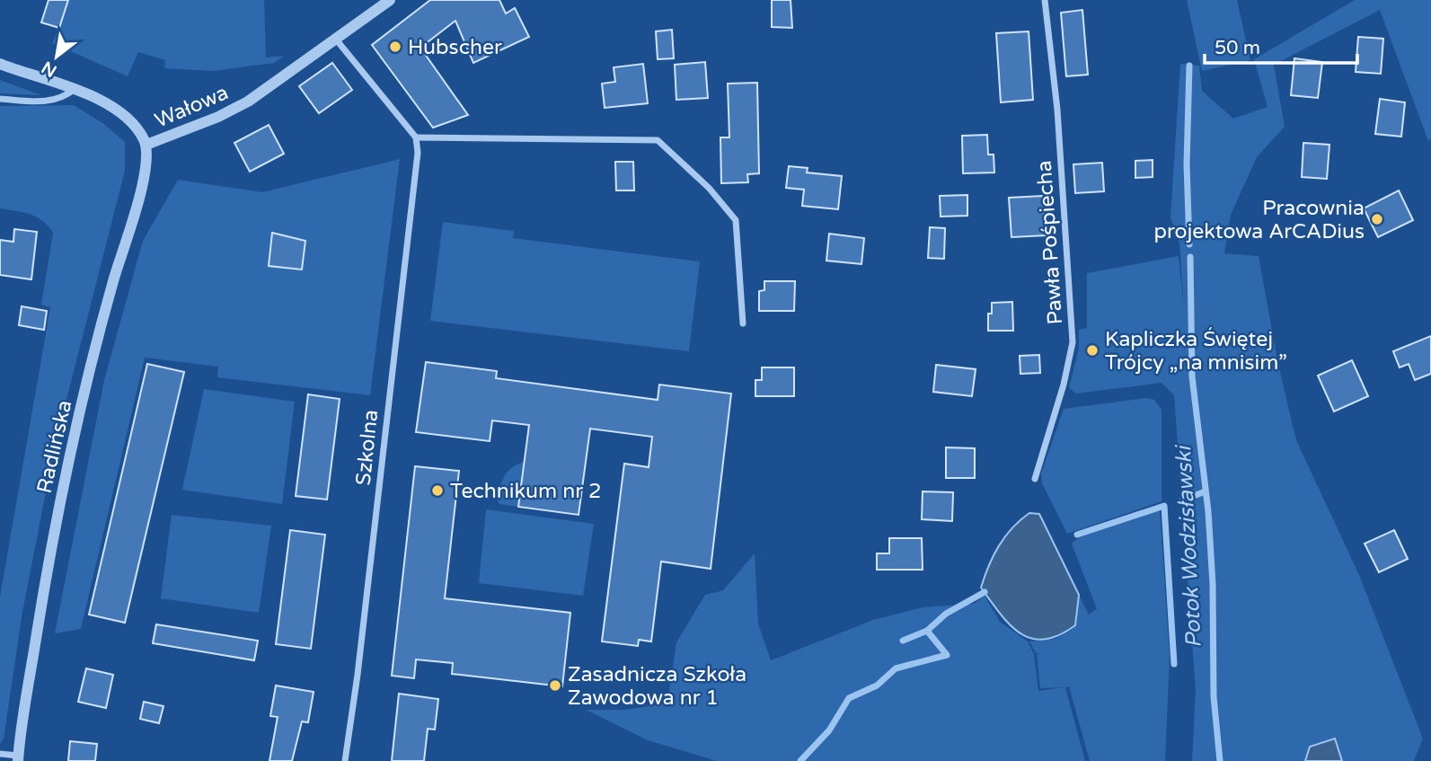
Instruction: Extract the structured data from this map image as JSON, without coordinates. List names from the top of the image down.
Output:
{
  "streets": {
    "street": [
      "Wałowa",
      "Pawła Pośpiecha",
      "Radlińska",
      "Szkolna"
    ]
  },
  "crossings": [
    ["Wałowa", "Radlińska"]
  ],
  "water": ["Potok Wodzisławski"],
  "places": [
    "Hubscher",
    "Pracownia projektowa ArCADius",
    "Kapliczka Świętej Trójcy „na mnisim”",
    "Technikum nr 2",
    "Zasadnicza Szkoła Zawodowa nr 1"
  ],
  "scale_bar": "50 m",
  "north": "bottom left"
}
